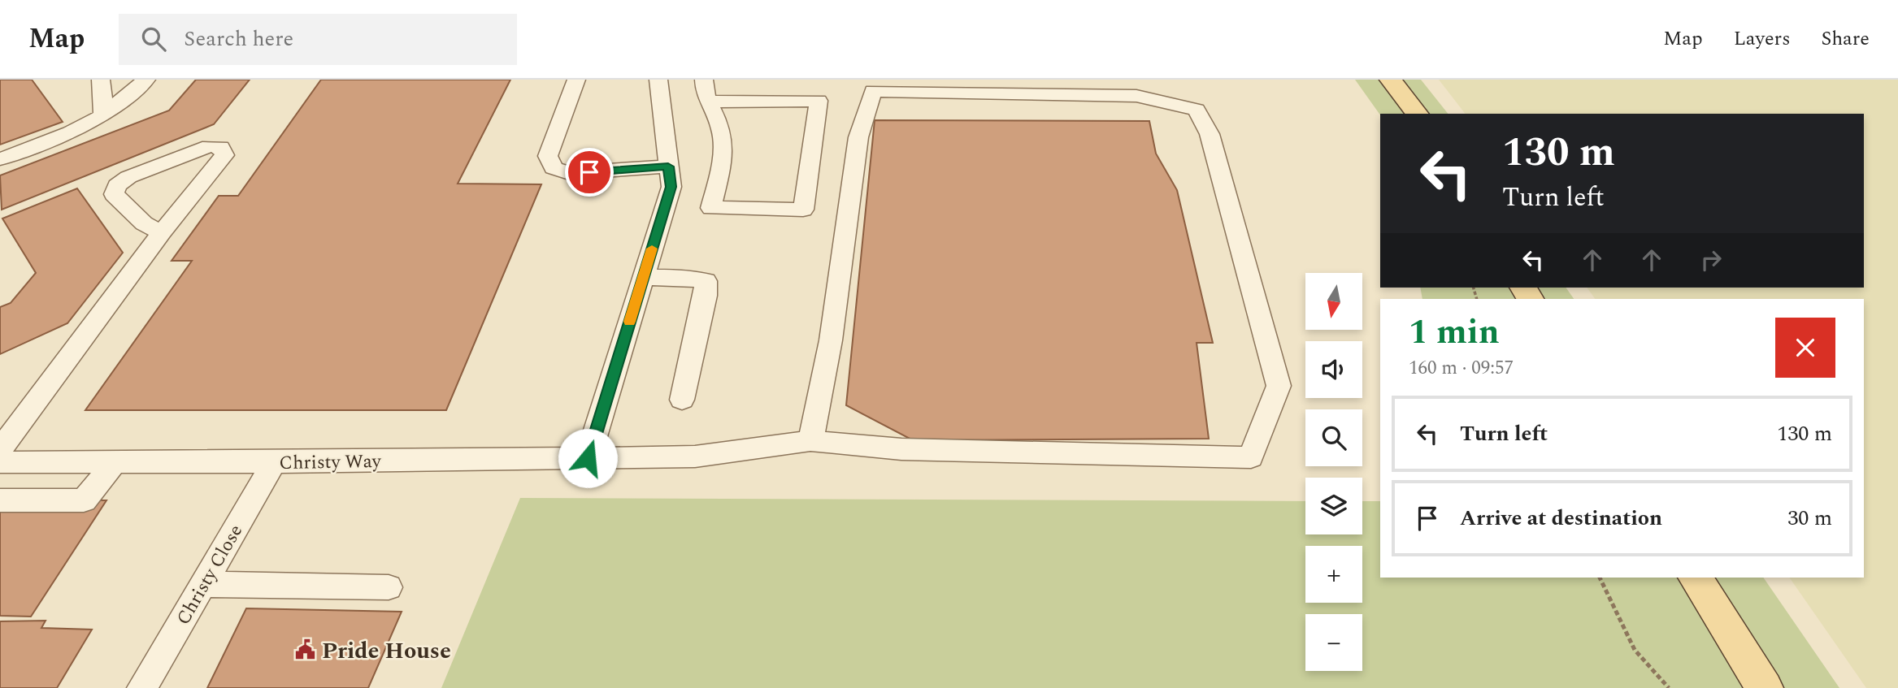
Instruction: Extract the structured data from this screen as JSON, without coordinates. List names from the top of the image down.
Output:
{
  "streets": {
    "street": ["Christy Way", "Christy Close"]
  },
  "crossings": [
    ["Christy Way", "Christy Close"]
  ],
  "places": {
    "public building": ["Pride House"]
  },
  "north": "bottom",
  "page": {
    "header": "Map",
    "search": "Search here",
    "nav": ["Map", "Layers", "Share"],
    "turn": ["130 m", "Turn left"],
    "map_buttons": ["+", "−"],
    "heading": ["1 min", "160 m · 09:57"],
    "list": [
      {
        "name": "Turn left",
        "value": "130 m"
      },
      {
        "name": "Arrive at destination",
        "value": "30 m"
      }
    ]
  }
}
